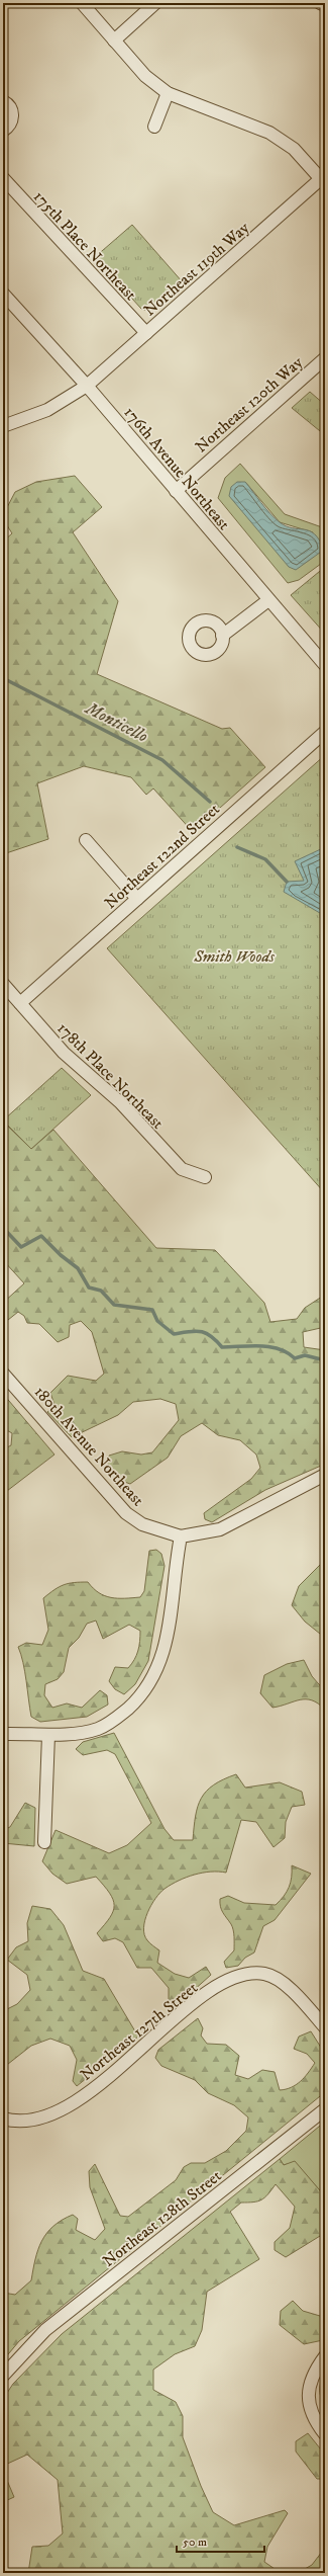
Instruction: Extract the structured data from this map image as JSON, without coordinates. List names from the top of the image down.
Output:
{
  "streets": {
    "street": [
      "175th Place Northeast",
      "Northeast 119th Way",
      "Northeast 120th Way",
      "176th Avenue Northeast",
      "Northeast 122nd Street",
      "178th Place Northeast",
      "180th Avenue Northeast",
      "Northeast 127th Street",
      "Northeast 128th Street"
    ]
  },
  "crossings": [
    ["175th Place Northeast", "Northeast 119th Way"],
    ["Northeast 119th Way", "176th Avenue Northeast"],
    ["Northeast 120th Way", "176th Avenue Northeast"],
    ["Northeast 122nd Street", "178th Place Northeast"]
  ],
  "water": ["Monticello"],
  "parks": ["Smith Woods"],
  "scale_bar": "50 m"
}
